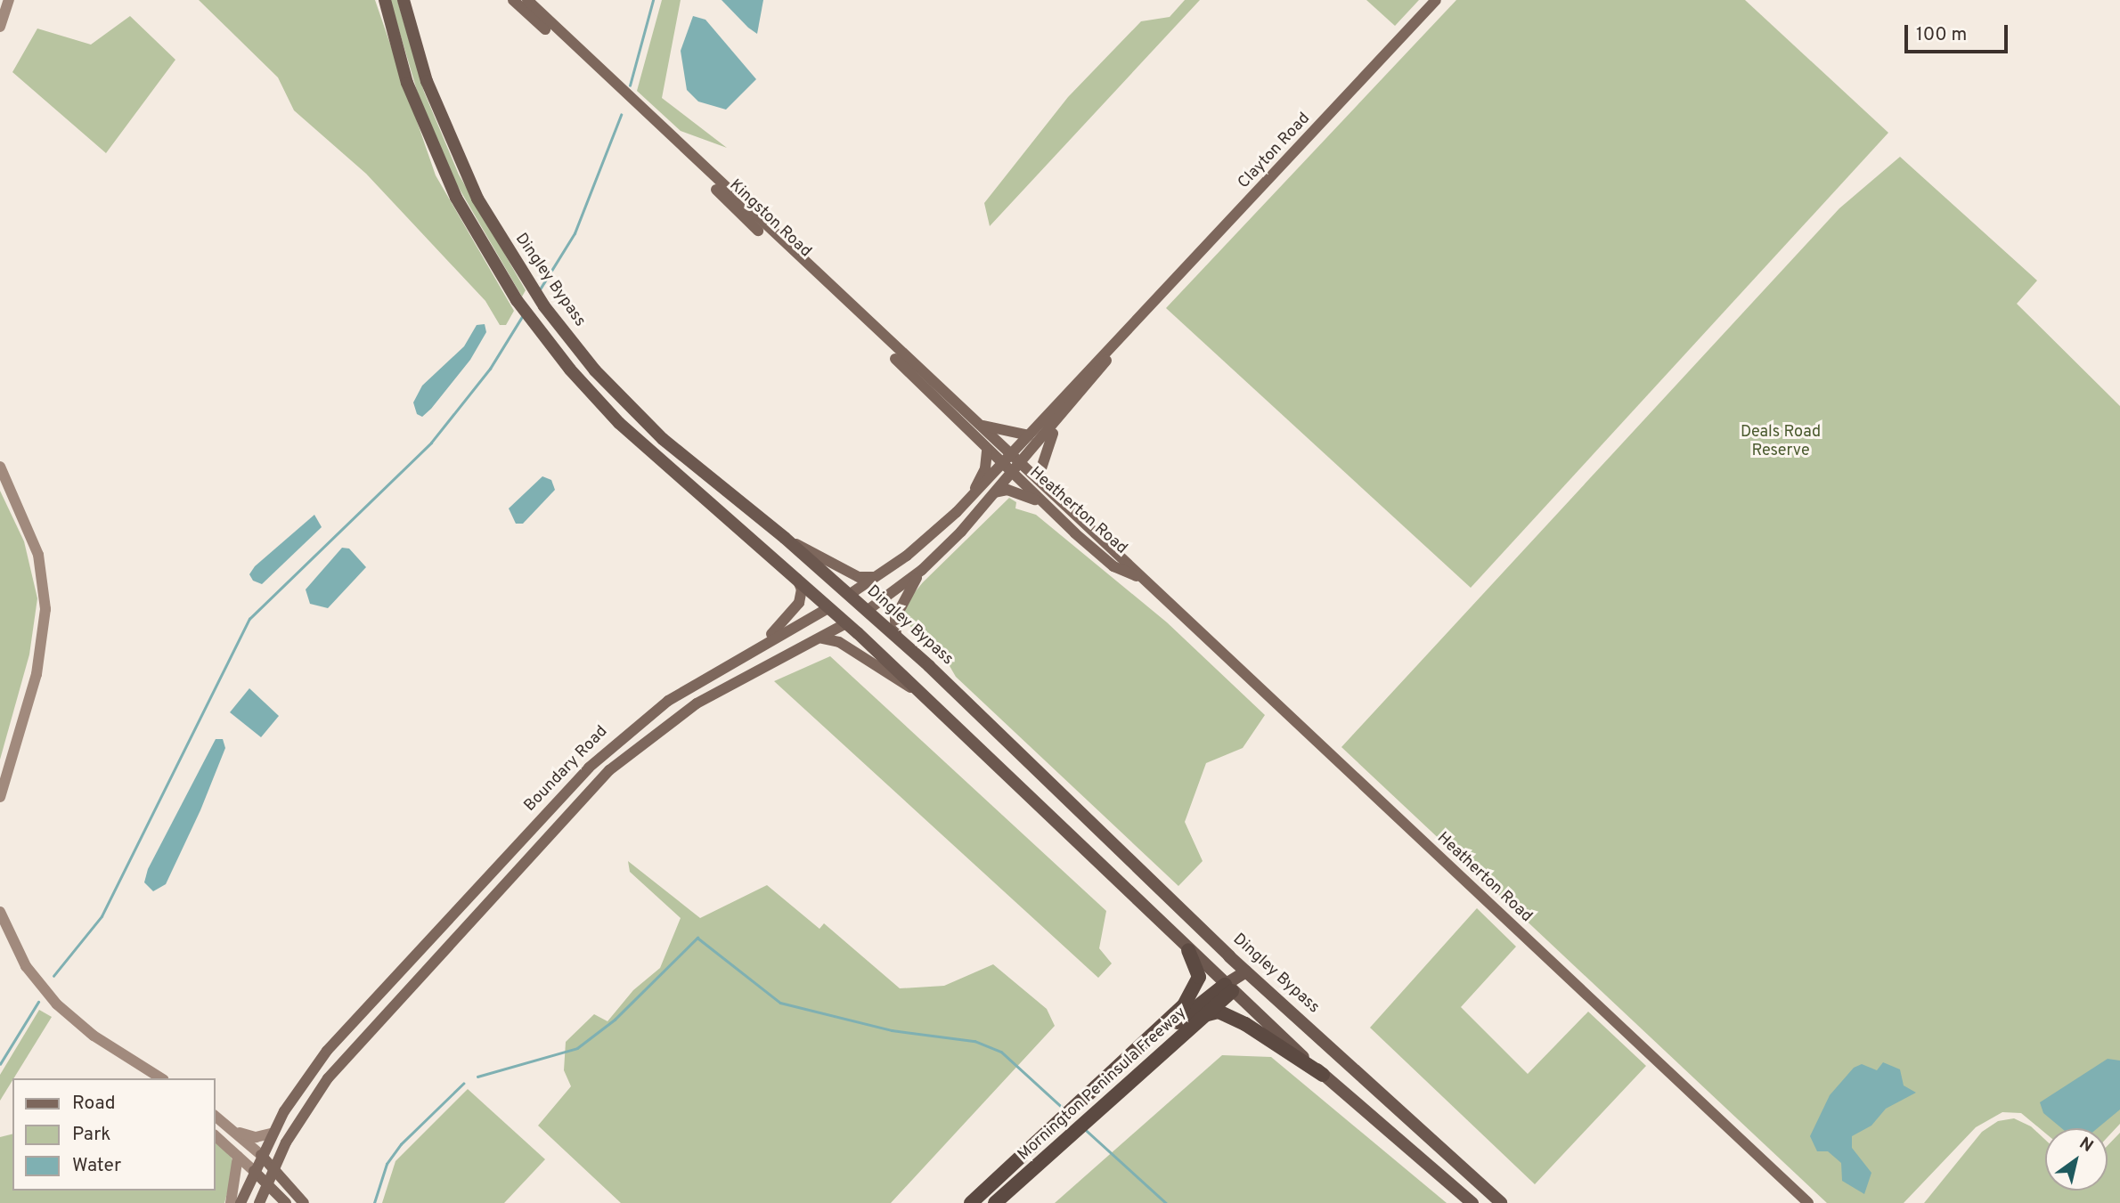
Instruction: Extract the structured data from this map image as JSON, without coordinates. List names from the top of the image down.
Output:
{
  "streets": {
    "highway": ["Dingley Bypass", "Boundary Road", "Mornington Peninsula Freeway"],
    "main road": ["Clayton Road", "Kingston Road", "Heatherton Road"]
  },
  "crossings": [
    ["Clayton Road", "Kingston Road"],
    ["Clayton Road", "Heatherton Road"],
    ["Clayton Road", "Boundary Road"],
    ["Kingston Road", "Heatherton Road"],
    ["Kingston Road", "Boundary Road"],
    ["Dingley Bypass", "Boundary Road"],
    ["Heatherton Road", "Boundary Road"]
  ],
  "parks": ["Deals Road Reserve"],
  "legend": ["Road", "Park", "Water"],
  "scale_bar": "100 m",
  "north": "top right"
}
